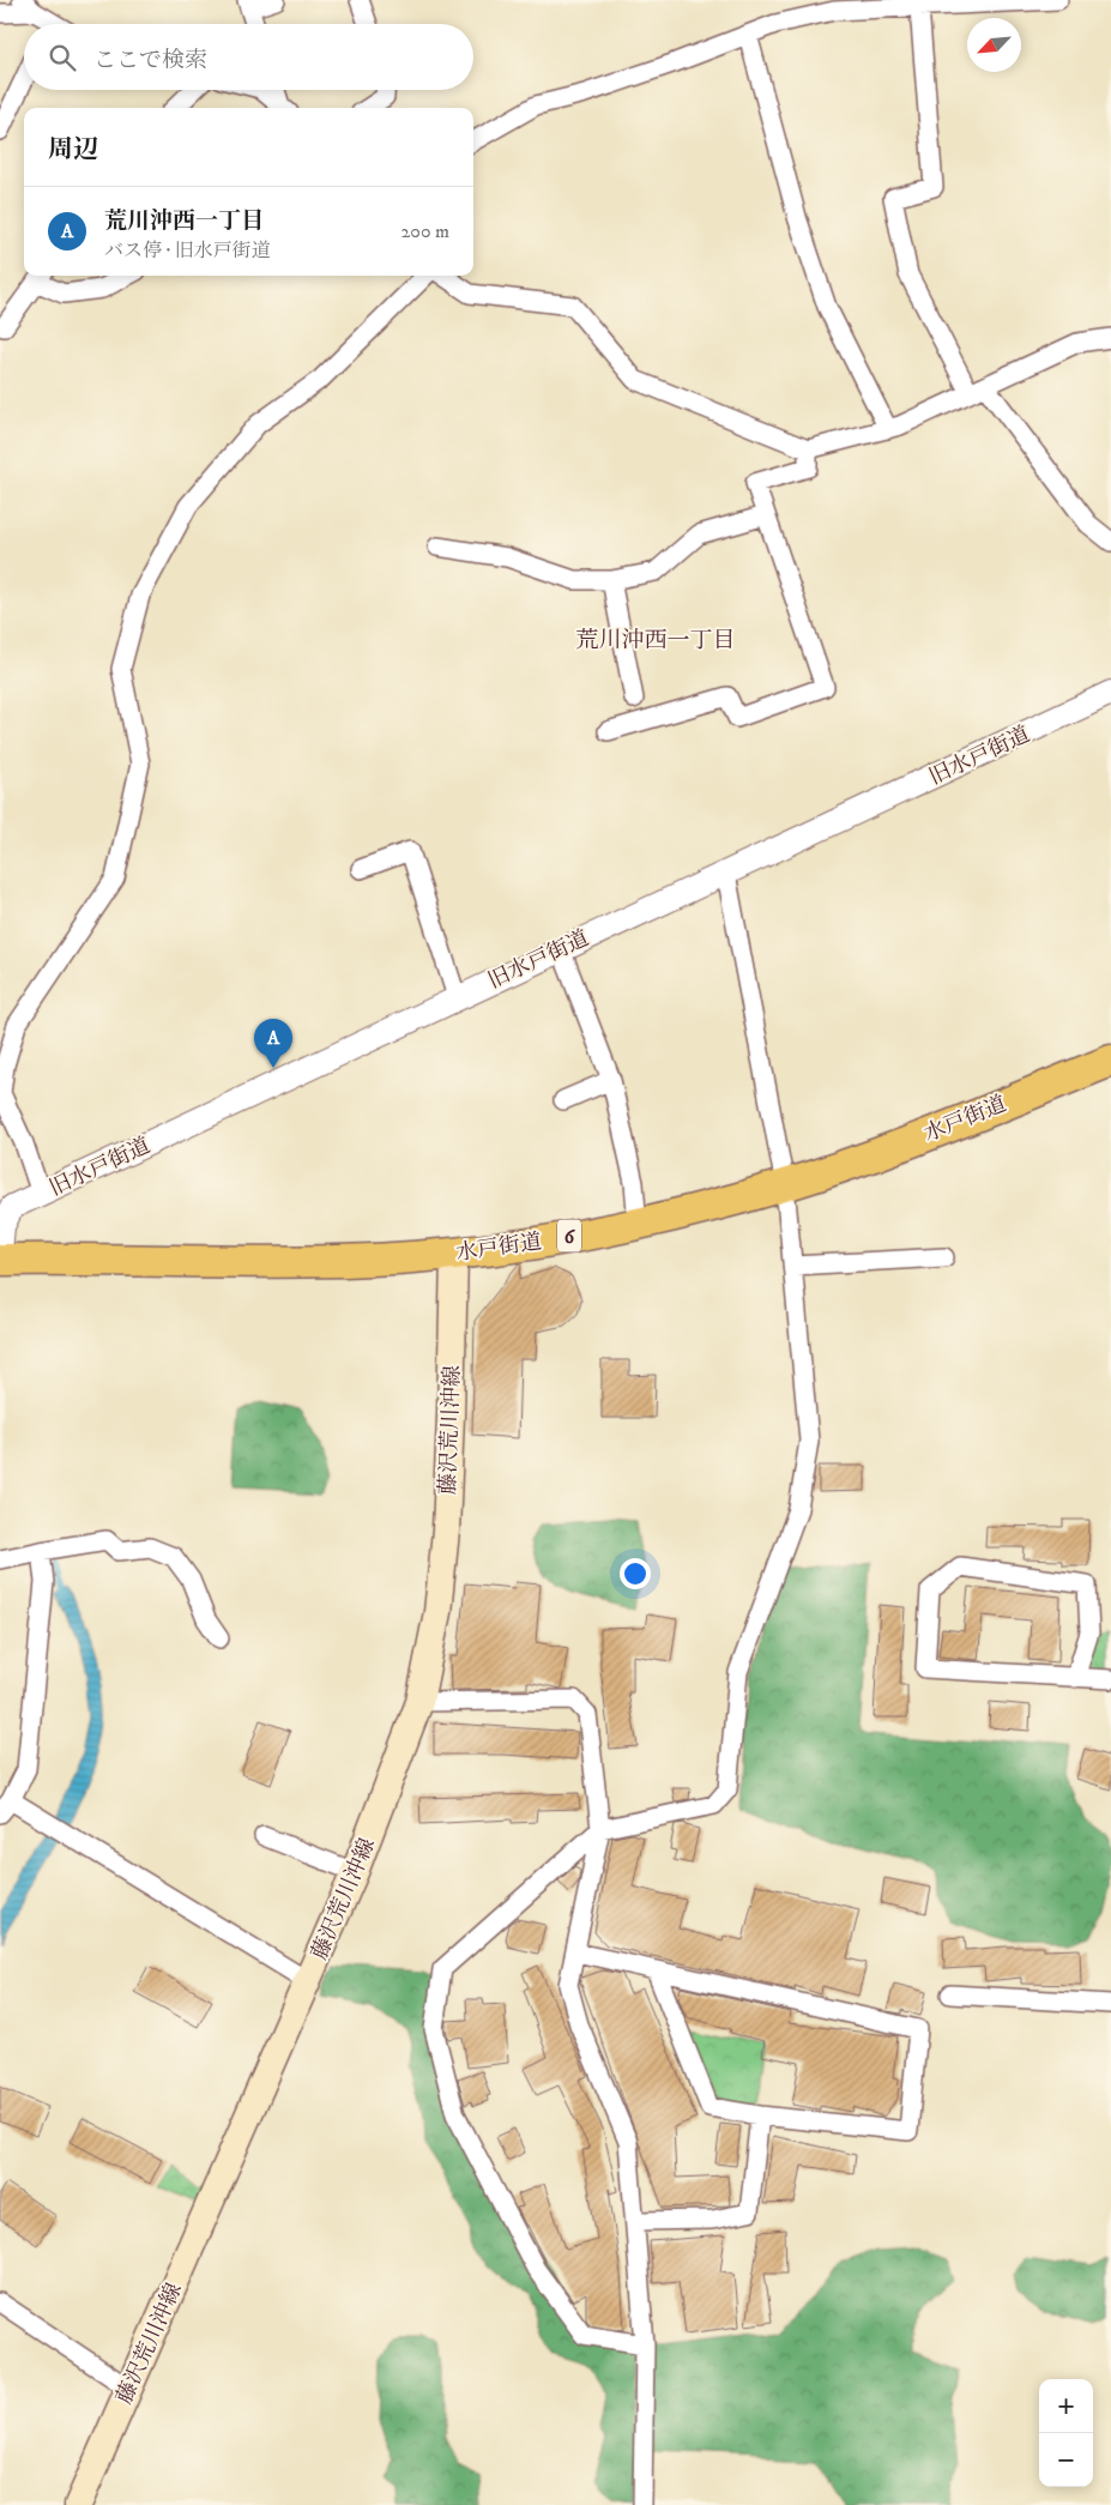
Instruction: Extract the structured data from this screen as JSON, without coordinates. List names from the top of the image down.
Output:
{
  "streets": {
    "highway": ["水戸街道", "6"],
    "main road": ["藤沢荒川沖線"],
    "street": ["旧水戸街道"]
  },
  "crossings": [
    ["水戸街道", "藤沢荒川沖線"]
  ],
  "districts": ["荒川沖西一丁目"],
  "north": "bottom left",
  "page": {
    "search": "ここで検索",
    "heading": "周辺",
    "list": [
      {
        "mark": "A",
        "name": "荒川沖西一丁目",
        "note": "バス停 · 旧水戸街道",
        "value": "200 m"
      }
    ],
    "pins": "A",
    "map_buttons": ["+", "−"]
  }
}
